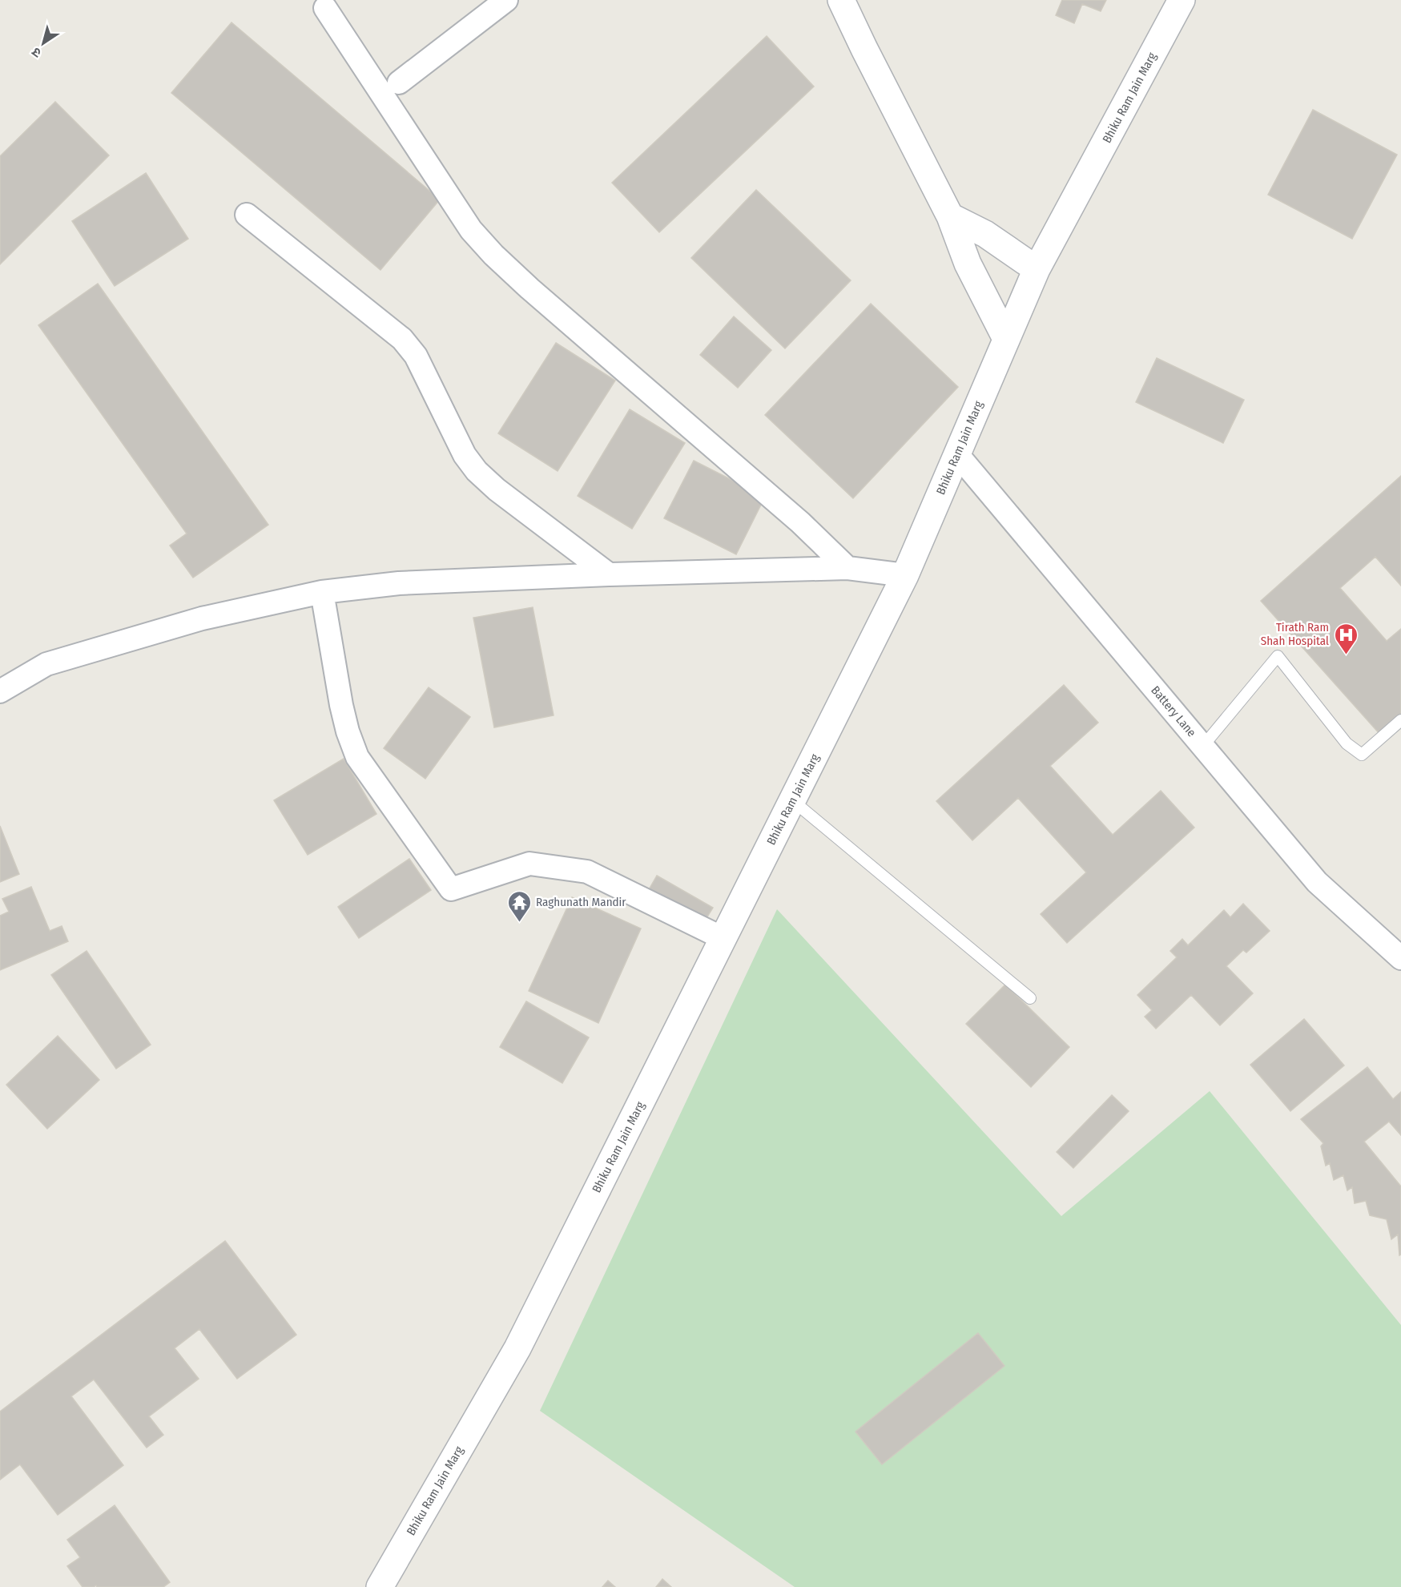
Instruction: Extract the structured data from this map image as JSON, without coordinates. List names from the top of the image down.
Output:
{
  "streets": {
    "street": ["Bhiku Ram Jain Marg", "Battery Lane"]
  },
  "crossings": [
    ["Bhiku Ram Jain Marg", "Battery Lane"]
  ],
  "places": {
    "hospital": ["Tirath Ram Shah Hospital"],
    "temple": ["Raghunath Mandir"]
  },
  "north": "bottom left"
}
